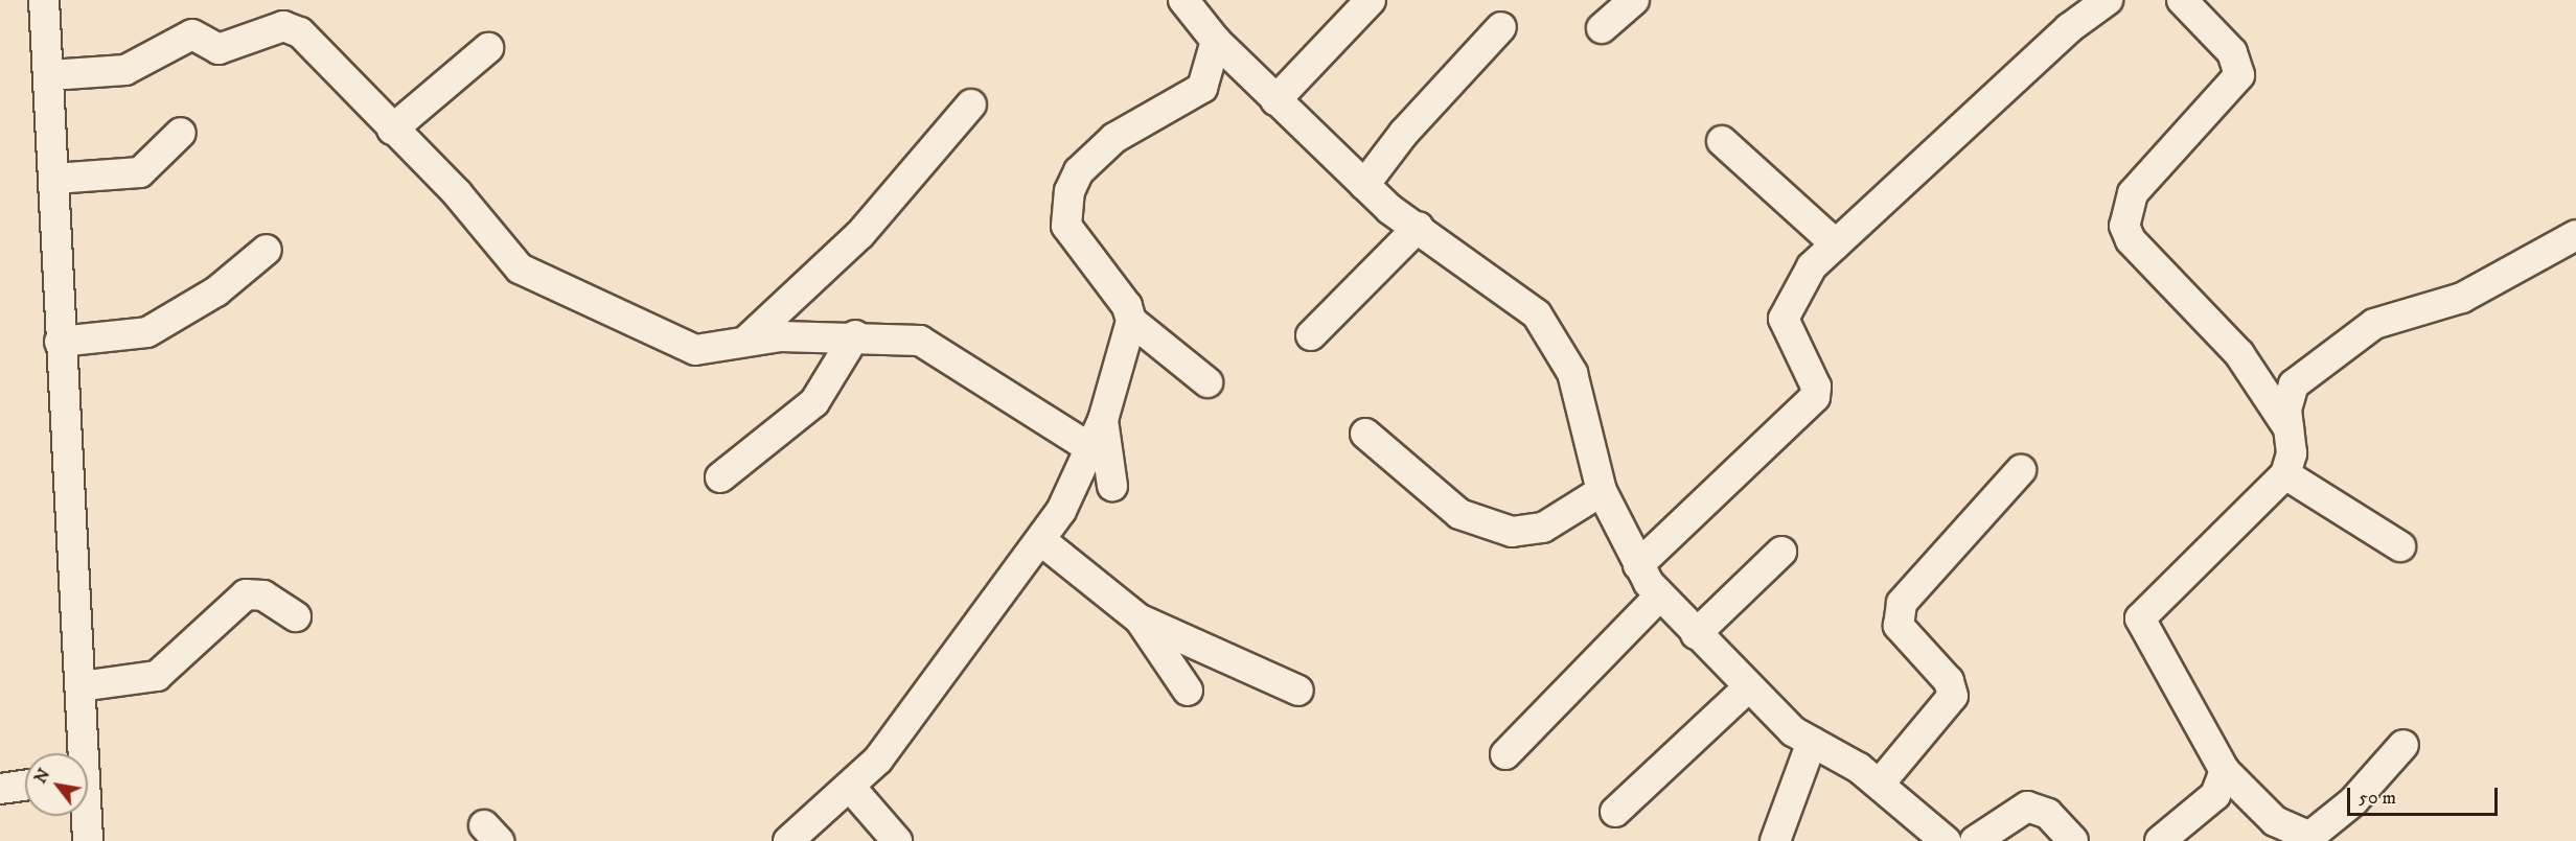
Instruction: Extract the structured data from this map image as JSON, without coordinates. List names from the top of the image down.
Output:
{
  "scale_bar": "50 m",
  "north": "top left"
}
